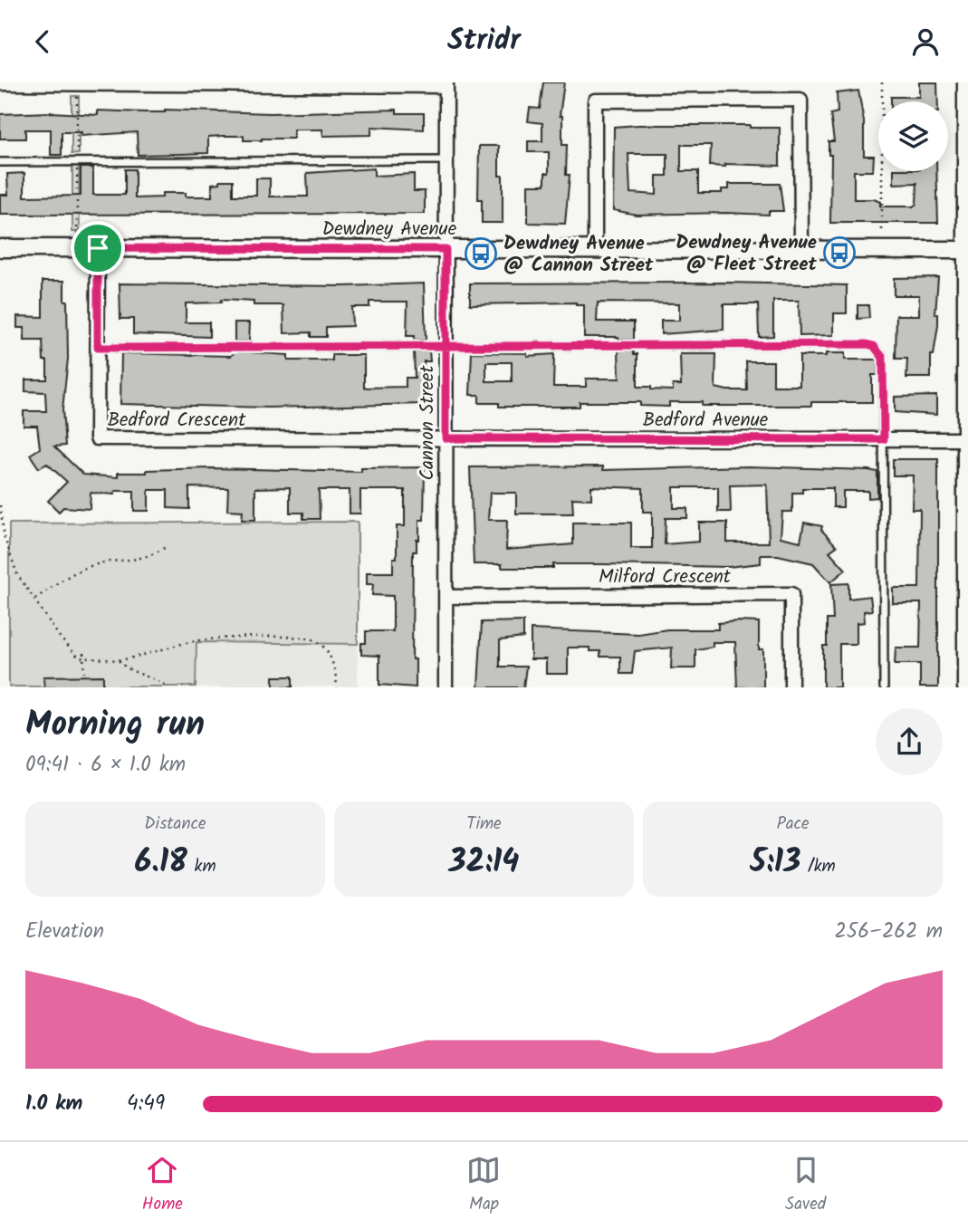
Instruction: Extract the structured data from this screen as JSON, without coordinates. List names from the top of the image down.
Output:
{
  "streets": {
    "street": [
      "Dewdney Avenue",
      "Bedford Crescent",
      "Bedford Avenue",
      "Cannon Street",
      "Milford Crescent"
    ]
  },
  "crossings": [
    ["Dewdney Avenue", "Bedford Crescent"],
    ["Dewdney Avenue", "Cannon Street"],
    ["Bedford Crescent", "Bedford Avenue"],
    ["Bedford Crescent", "Cannon Street"],
    ["Bedford Avenue", "Cannon Street"],
    ["Cannon Street", "Milford Crescent"]
  ],
  "places": {
    "bus stop": ["Dewdney Avenue @ Fleet Street", "Dewdney Avenue @ Cannon Street"]
  },
  "page": {
    "header": "Stridr",
    "heading": ["Morning run", "09:41 · 6 × 1.0 km"],
    "stats": [
      ["Distance", "6.18 km"],
      ["Time", "32:14"],
      ["Pace", "5:13 /km"]
    ],
    "chart": ["Elevation", "256–262 m"],
    "list": [
      {
        "name": "1.0 km",
        "note": "4:49"
      }
    ],
    "tabs": ["Home", "Map", "Saved"]
  }
}
